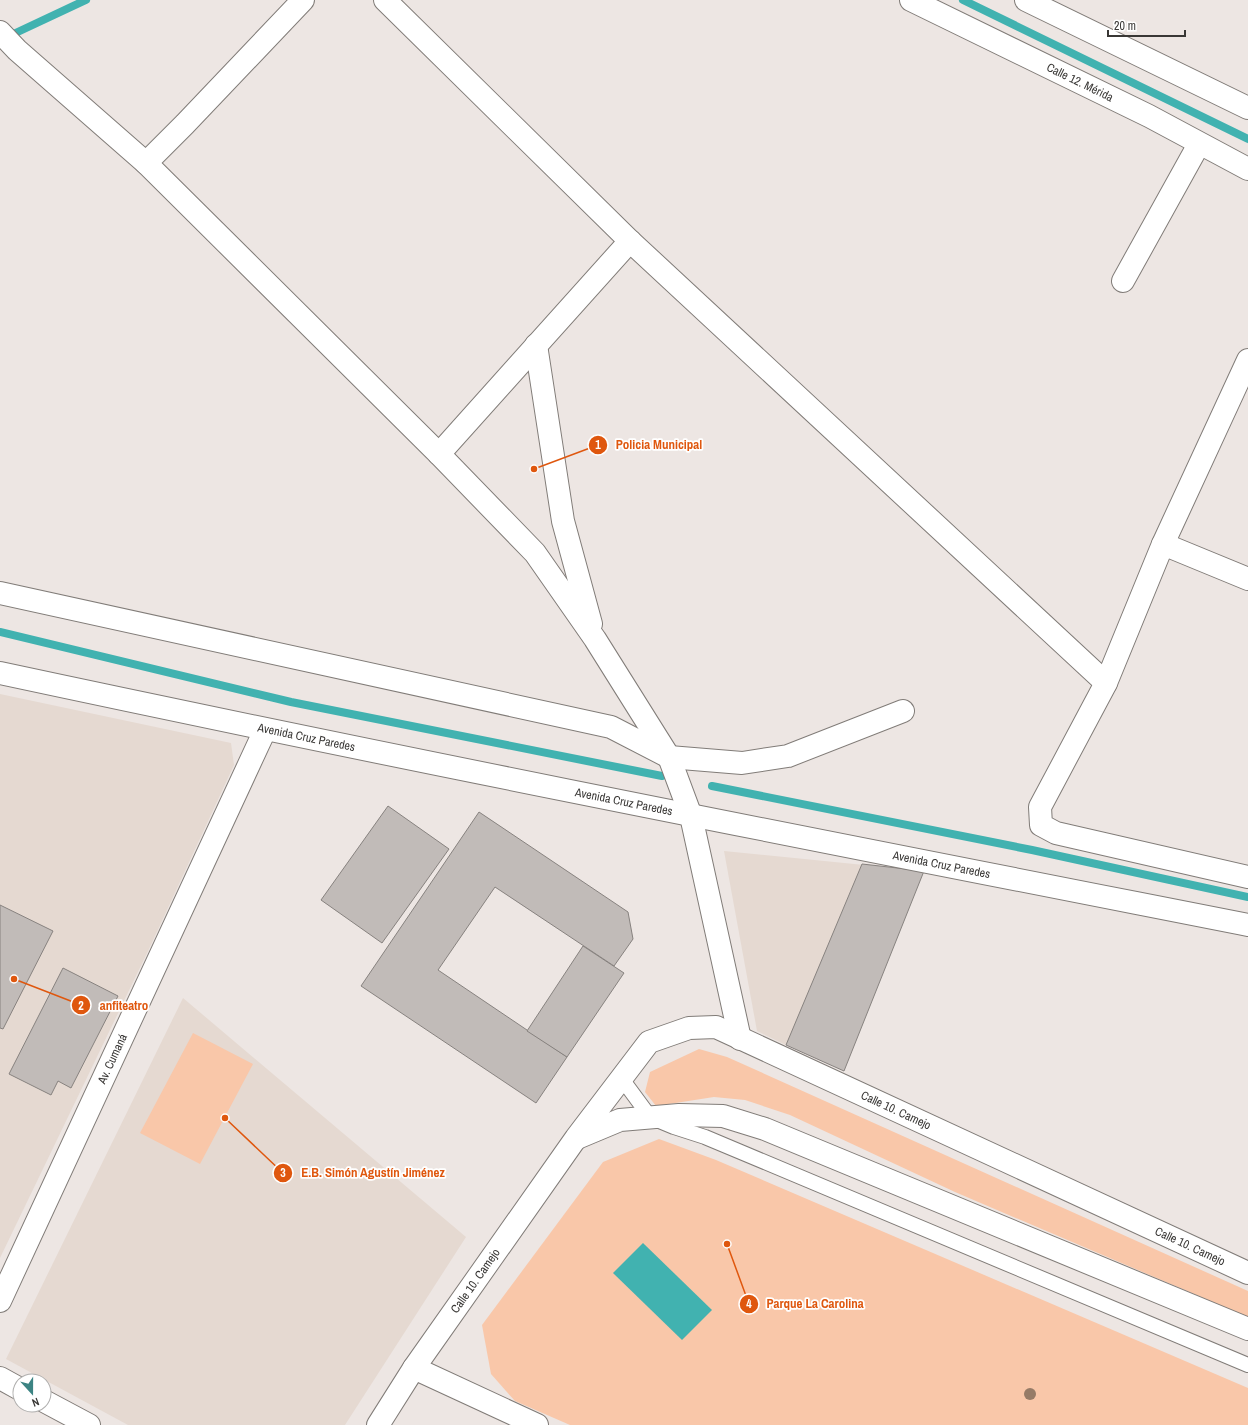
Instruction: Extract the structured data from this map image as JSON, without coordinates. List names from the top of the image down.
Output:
{
  "streets": {
    "street": [
      "Calle 12. Mérida",
      "Avenida Cruz Paredes",
      "Av. Cumaná",
      "Calle 10. Camejo"
    ]
  },
  "crossings": [
    ["Avenida Cruz Paredes", "Av. Cumaná"]
  ],
  "places": [
    "Policia Municipal",
    "anfiteatro",
    "E.B. Simón Agustín Jiménez",
    "Parque La Carolina"
  ],
  "scale_bar": "20 m",
  "north": "bottom"
}
